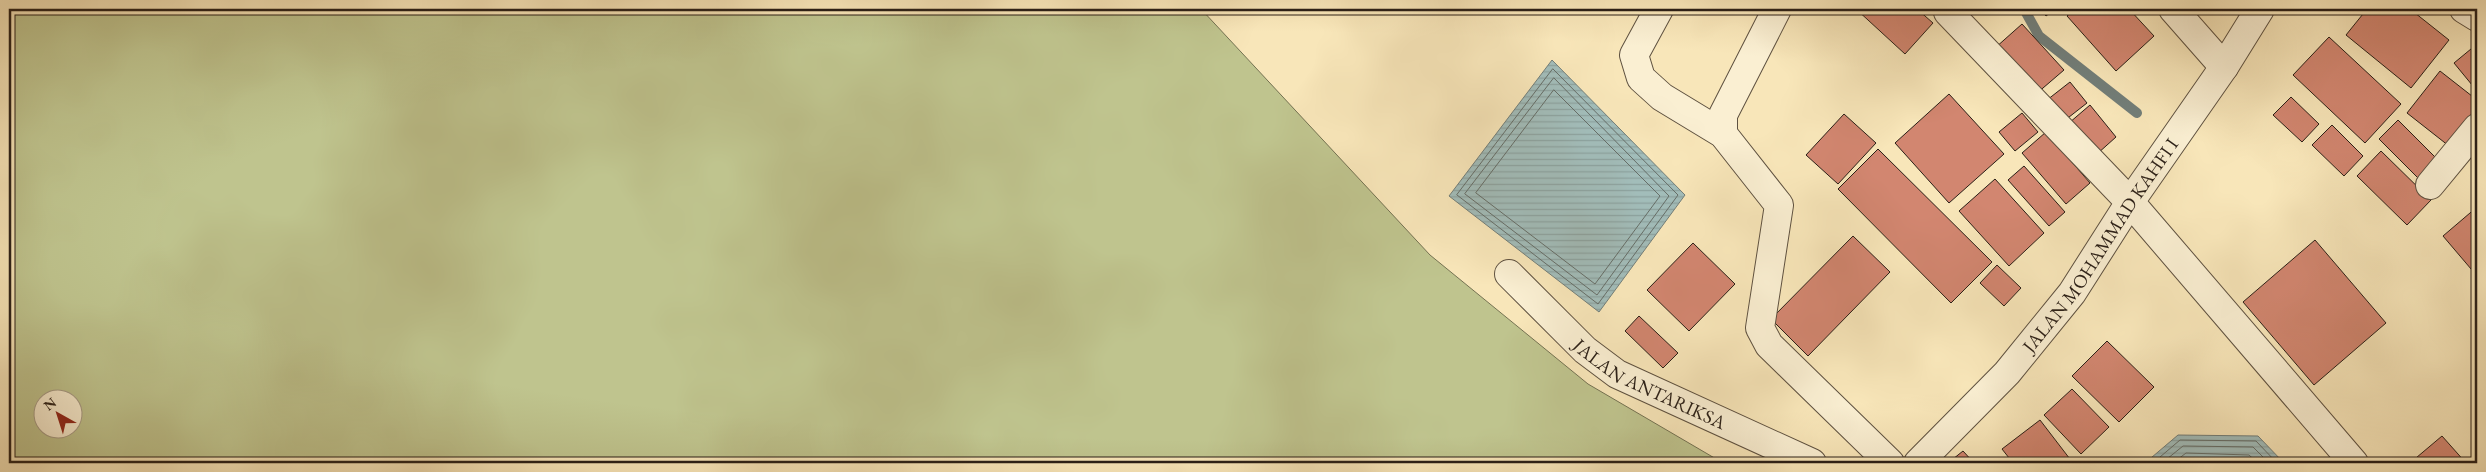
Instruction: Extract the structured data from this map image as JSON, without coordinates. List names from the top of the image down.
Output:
{
  "streets": {
    "street": ["JALAN MOHAMMAD KAHFI I", "JALAN ANTARIKSA"]
  },
  "north": "top left"
}
